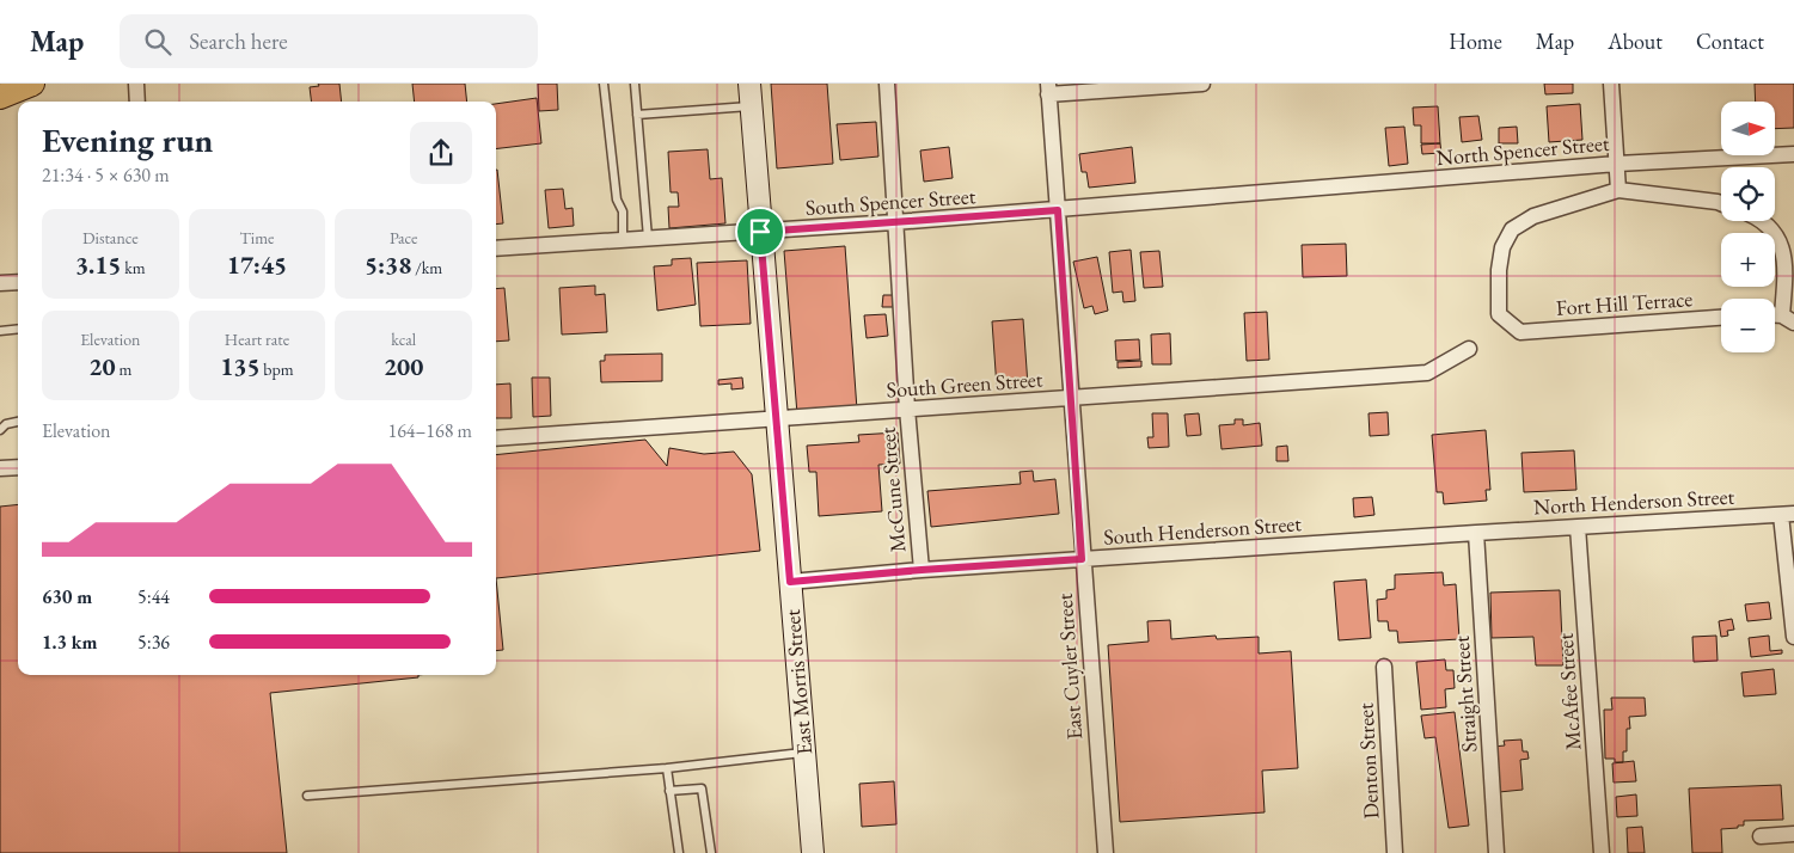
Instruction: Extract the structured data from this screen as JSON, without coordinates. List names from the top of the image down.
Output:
{
  "streets": {
    "main road": ["East Morris Street"],
    "street": [
      "North Spencer Street",
      "South Spencer Street",
      "Fort Hill Terrace",
      "South Green Street",
      "McCune Street",
      "North Henderson Street",
      "South Henderson Street",
      "East Cuyler Street",
      "McAfee Street",
      "Straight Street",
      "Denton Street"
    ]
  },
  "crossings": [
    ["North Spencer Street", "South Spencer Street"],
    ["South Spencer Street", "McCune Street"],
    ["South Spencer Street", "East Cuyler Street"],
    ["South Spencer Street", "East Morris Street"],
    ["South Green Street", "McCune Street"],
    ["South Green Street", "East Cuyler Street"],
    ["South Green Street", "East Morris Street"],
    ["McCune Street", "South Henderson Street"],
    ["North Henderson Street", "South Henderson Street"],
    ["North Henderson Street", "McAfee Street"],
    ["North Henderson Street", "Straight Street"],
    ["South Henderson Street", "East Cuyler Street"],
    ["South Henderson Street", "East Morris Street"],
    ["South Henderson Street", "Straight Street"]
  ],
  "north": "right",
  "page": {
    "header": "Map",
    "search": "Search here",
    "nav": [
      "Home",
      "Map",
      "About",
      "Contact"
    ],
    "map_buttons": ["+", "−"],
    "heading": ["Evening run", "21:34 · 5 × 630 m"],
    "stats": [
      ["Distance", "3.15 km"],
      ["Time", "17:45"],
      ["Pace", "5:38 /km"],
      ["Elevation", "20 m"],
      ["Heart rate", "135 bpm"],
      ["kcal", "200"]
    ],
    "chart": ["Elevation", "164–168 m"],
    "list": [
      {
        "name": "630 m",
        "note": "5:44"
      },
      {
        "name": "1.3 km",
        "note": "5:36"
      }
    ]
  }
}
